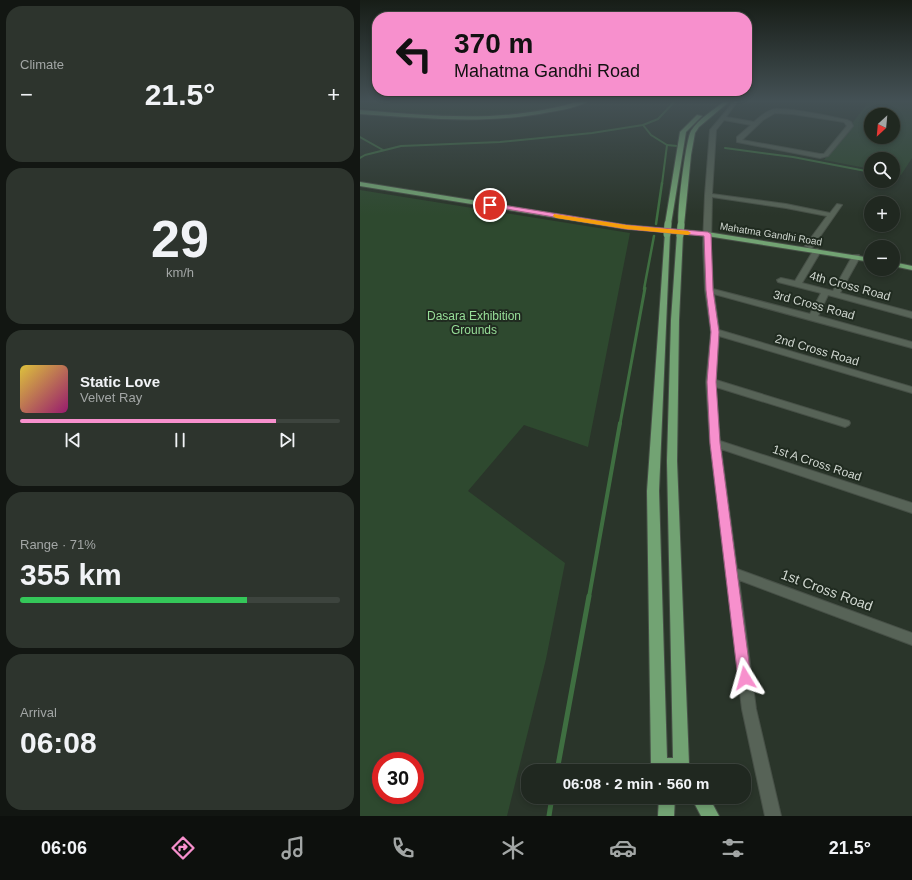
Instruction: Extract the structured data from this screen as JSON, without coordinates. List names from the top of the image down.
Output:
{
  "streets": {
    "main road": ["Mahatma Gandhi Road"],
    "street": [
      "4th Cross Road",
      "3rd Cross Road",
      "2nd Cross Road",
      "1st A Cross Road",
      "1st Cross Road"
    ]
  },
  "parks": ["Dasara Exhibition Grounds"],
  "north": "bottom left",
  "page": {
    "tile": [
      "Climate",
      ["29", "km/h"],
      ["Range · 71%", "355 km"],
      ["Arrival", "06:08"]
    ],
    "turn": ["370 m", "Mahatma Gandhi Road"],
    "heat": ["−", "21.5°", "+"],
    "map_buttons": ["+", "−"],
    "song": ["Static Love", "Velvet Ray"],
    "limit": "30",
    "trip": "06:08 · 2 min · 560 m",
    "tabs": ["06:06", "21.5°"]
  }
}
